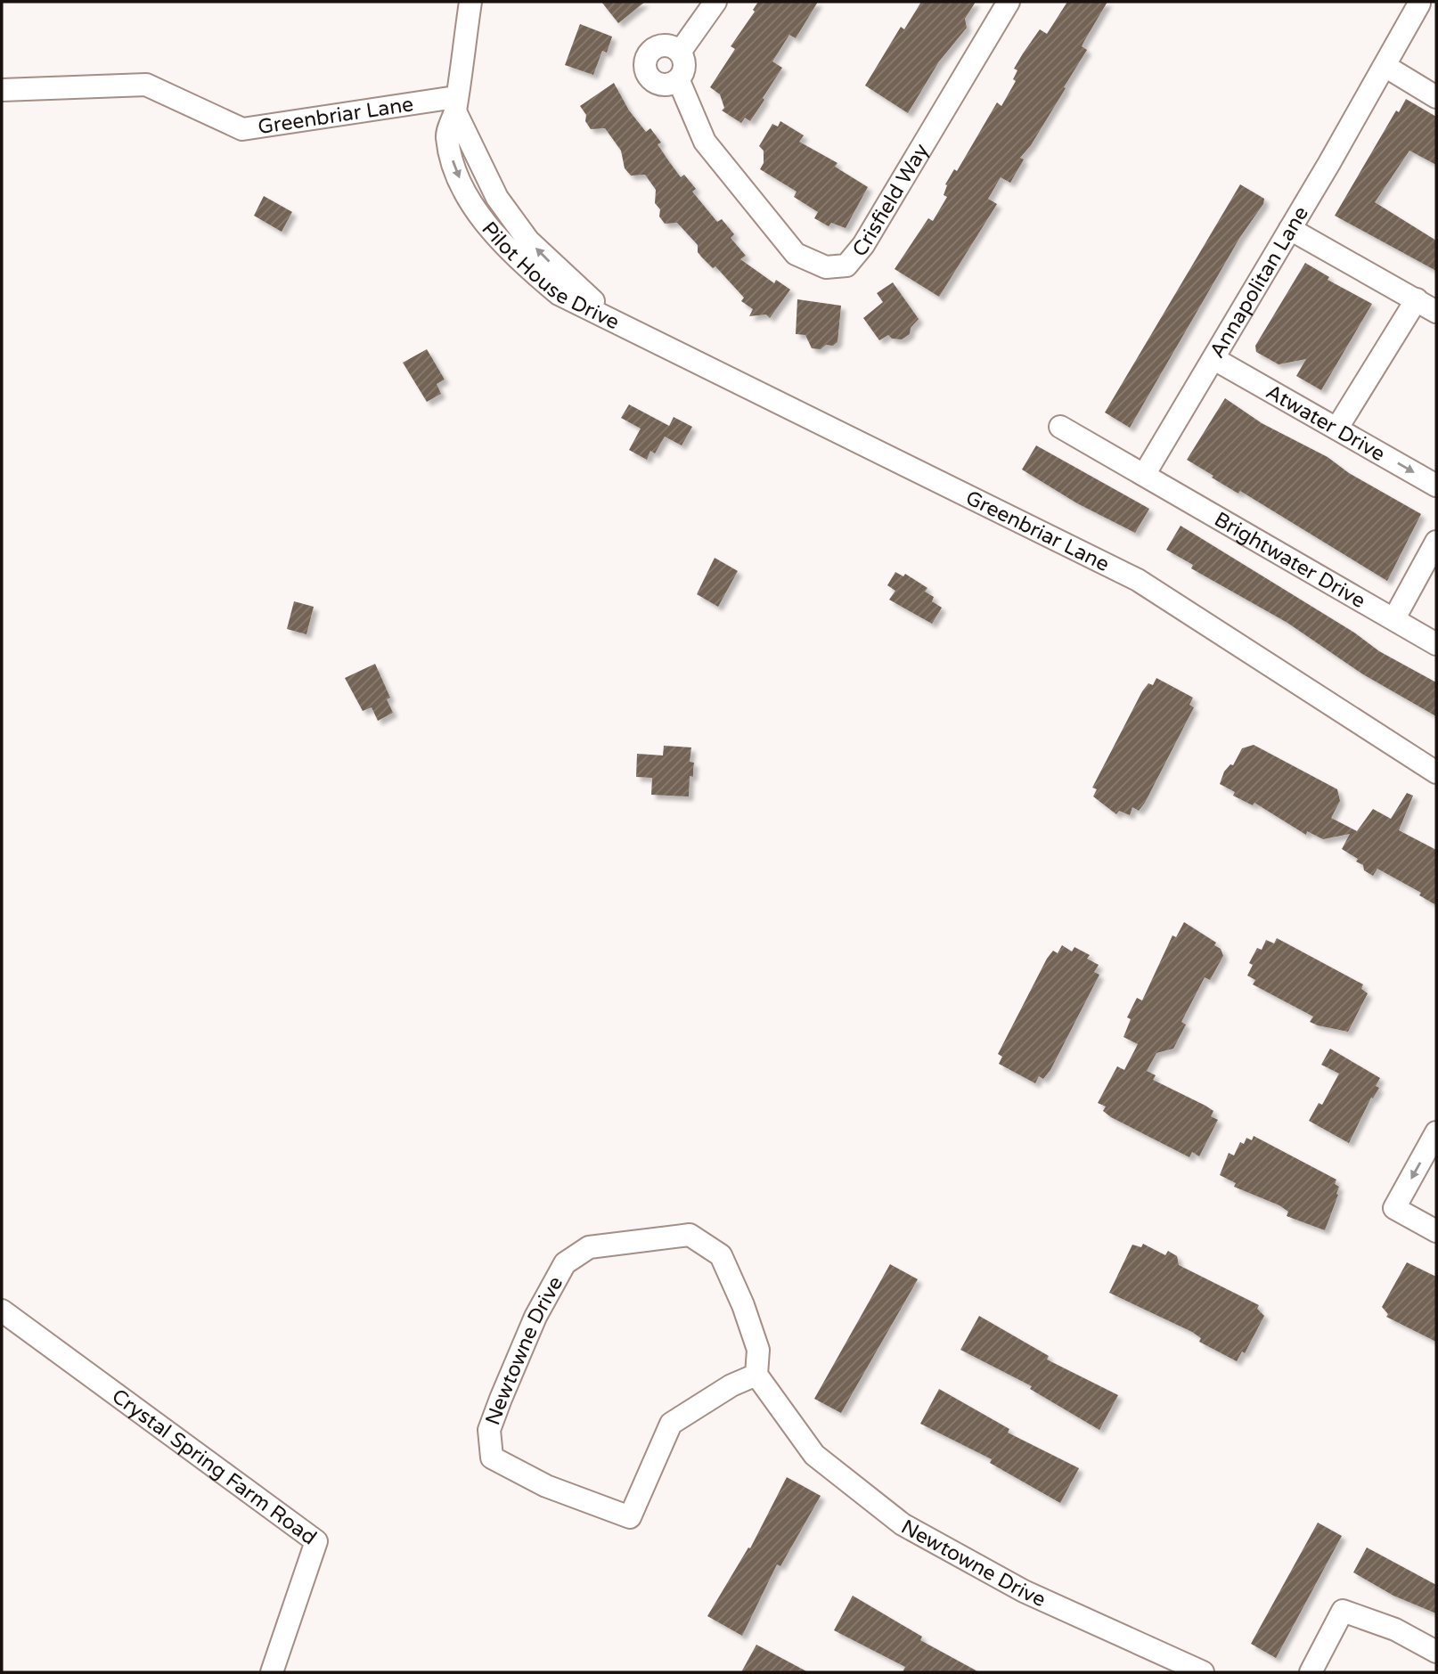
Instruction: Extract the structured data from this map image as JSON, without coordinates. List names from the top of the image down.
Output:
{
  "streets": {
    "street": [
      "Greenbriar Lane",
      "Crisfield Way",
      "Pilot House Drive",
      "Annapolitan Lane",
      "Atwater Drive",
      "Brightwater Drive",
      "Newtowne Drive",
      "Crystal Spring Farm Road"
    ]
  },
  "crossings": [
    ["Greenbriar Lane", "Pilot House Drive"],
    ["Annapolitan Lane", "Atwater Drive"],
    ["Annapolitan Lane", "Brightwater Drive"]
  ],
  "one_way": ["Atwater Drive"]
}
